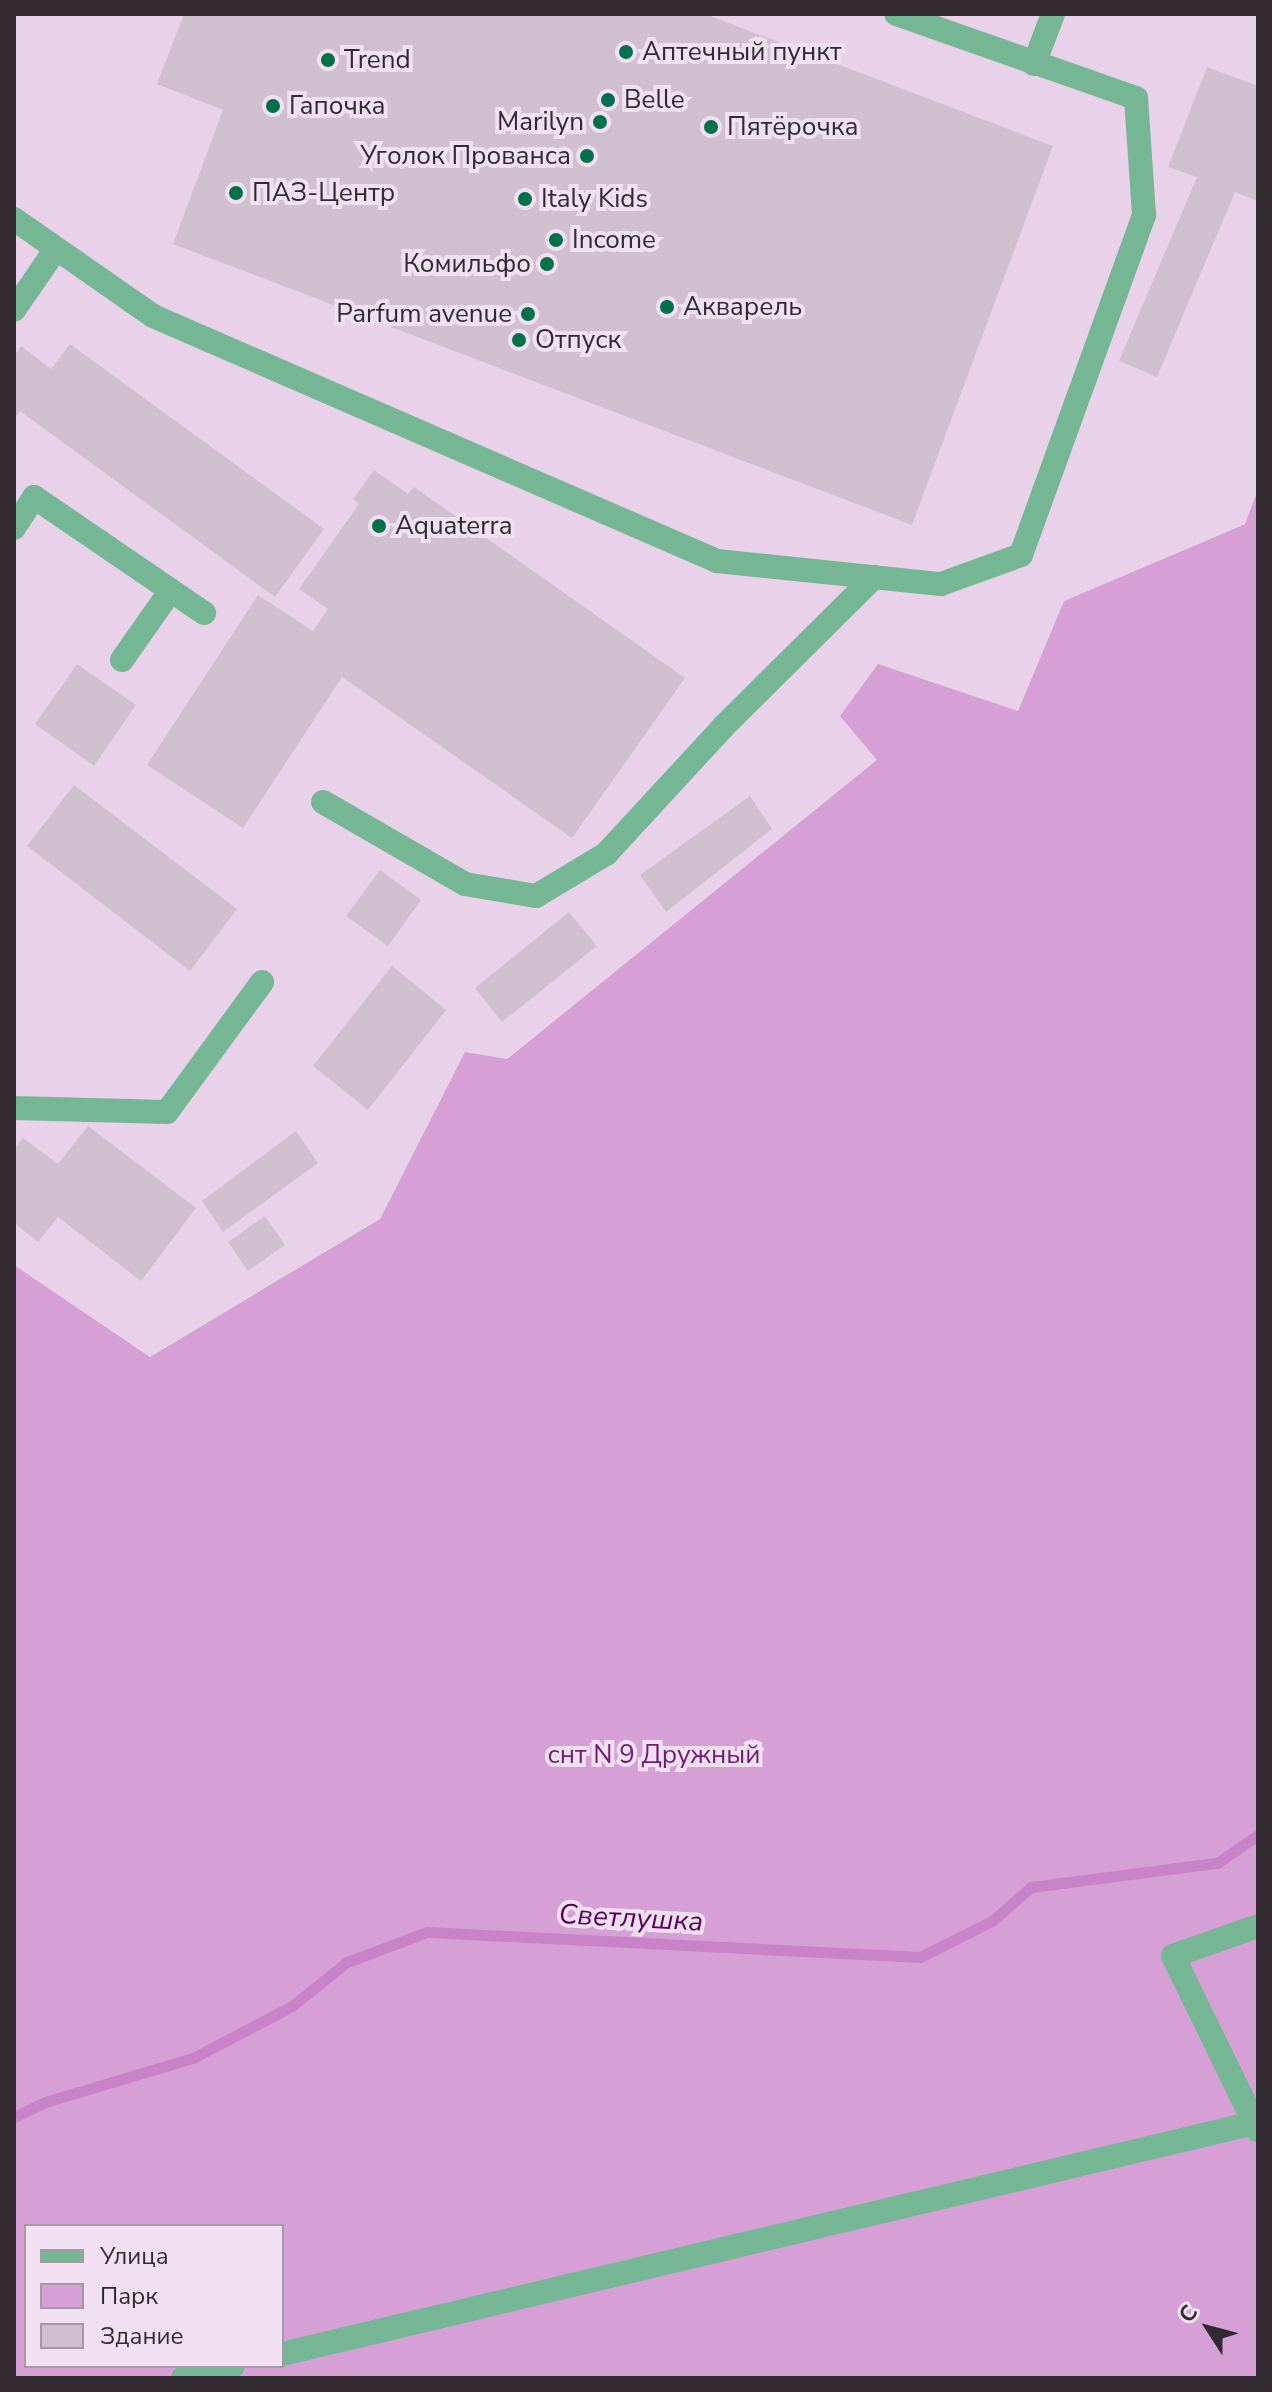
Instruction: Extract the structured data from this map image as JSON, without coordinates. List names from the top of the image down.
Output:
{
  "water": ["Светлушка"],
  "parks": ["снт N 9 Дружный"],
  "places": [
    "Аптечный пункт",
    "Trend",
    "Belle",
    "Гапочка",
    "Marilyn",
    "Пятёрочка",
    "Уголок Прованса",
    "ПАЗ-Центр",
    "Italy Kids",
    "Income",
    "Комильфо",
    "Акварель",
    "Parfum avenue",
    "Отпуск",
    "Aquaterra"
  ],
  "legend": ["Улица", "Парк", "Здание"],
  "north": "top left"
}
